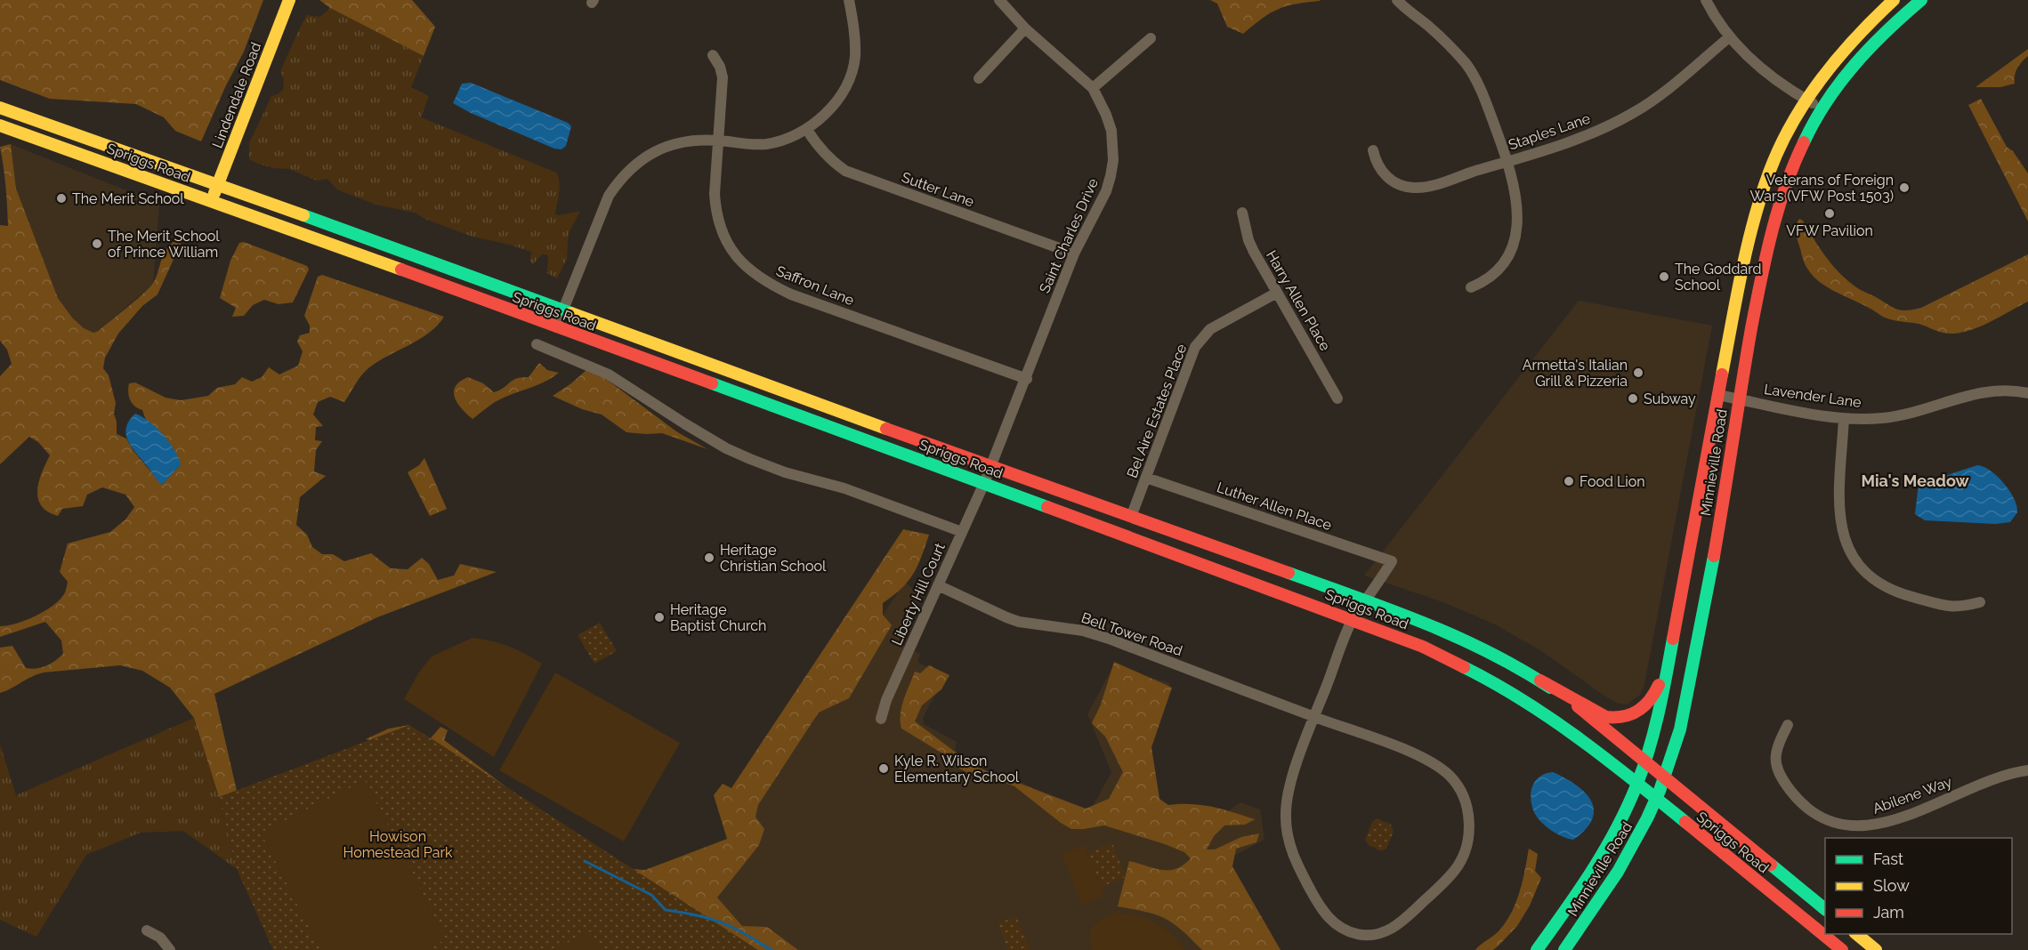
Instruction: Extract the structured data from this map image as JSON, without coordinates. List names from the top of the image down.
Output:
{
  "streets": {
    "main road": ["Lindendale Road", "Spriggs Road", "Minnieville Road"],
    "street": [
      "Staples Lane",
      "Sutter Lane",
      "Saint Charles Drive",
      "Saffron Lane",
      "Harry Allen Place",
      "Lavender Lane",
      "Bel Aire Estates Place",
      "Luther Allen Place",
      "Liberty Hill Court",
      "Bell Tower Road",
      "Abilene Way"
    ]
  },
  "crossings": [
    ["Lindendale Road", "Spriggs Road"],
    ["Spriggs Road", "Saint Charles Drive"],
    ["Spriggs Road", "Bel Aire Estates Place"],
    ["Spriggs Road", "Minnieville Road"],
    ["Spriggs Road", "Luther Allen Place"],
    ["Spriggs Road", "Liberty Hill Court"],
    ["Sutter Lane", "Saint Charles Drive"],
    ["Saint Charles Drive", "Saffron Lane"],
    ["Saint Charles Drive", "Liberty Hill Court"],
    ["Harry Allen Place", "Bel Aire Estates Place"],
    ["Lavender Lane", "Minnieville Road"],
    ["Bel Aire Estates Place", "Luther Allen Place"],
    ["Liberty Hill Court", "Bell Tower Road"]
  ],
  "districts": ["Mia's Meadow"],
  "parks": ["Howison Homestead Park"],
  "places": [
    "Veterans of Foreign Wars (VFW Post 1503)",
    "The Merit School",
    "VFW Pavilion",
    "The Merit School of Prince William",
    "The Goddard School",
    "Armetta's Italian Grill & Pizzeria",
    "Subway",
    "Food Lion",
    "Heritage Christian School",
    "Heritage Baptist Church",
    "Kyle R. Wilson Elementary School"
  ],
  "legend": ["Fast", "Slow", "Jam"]
}
